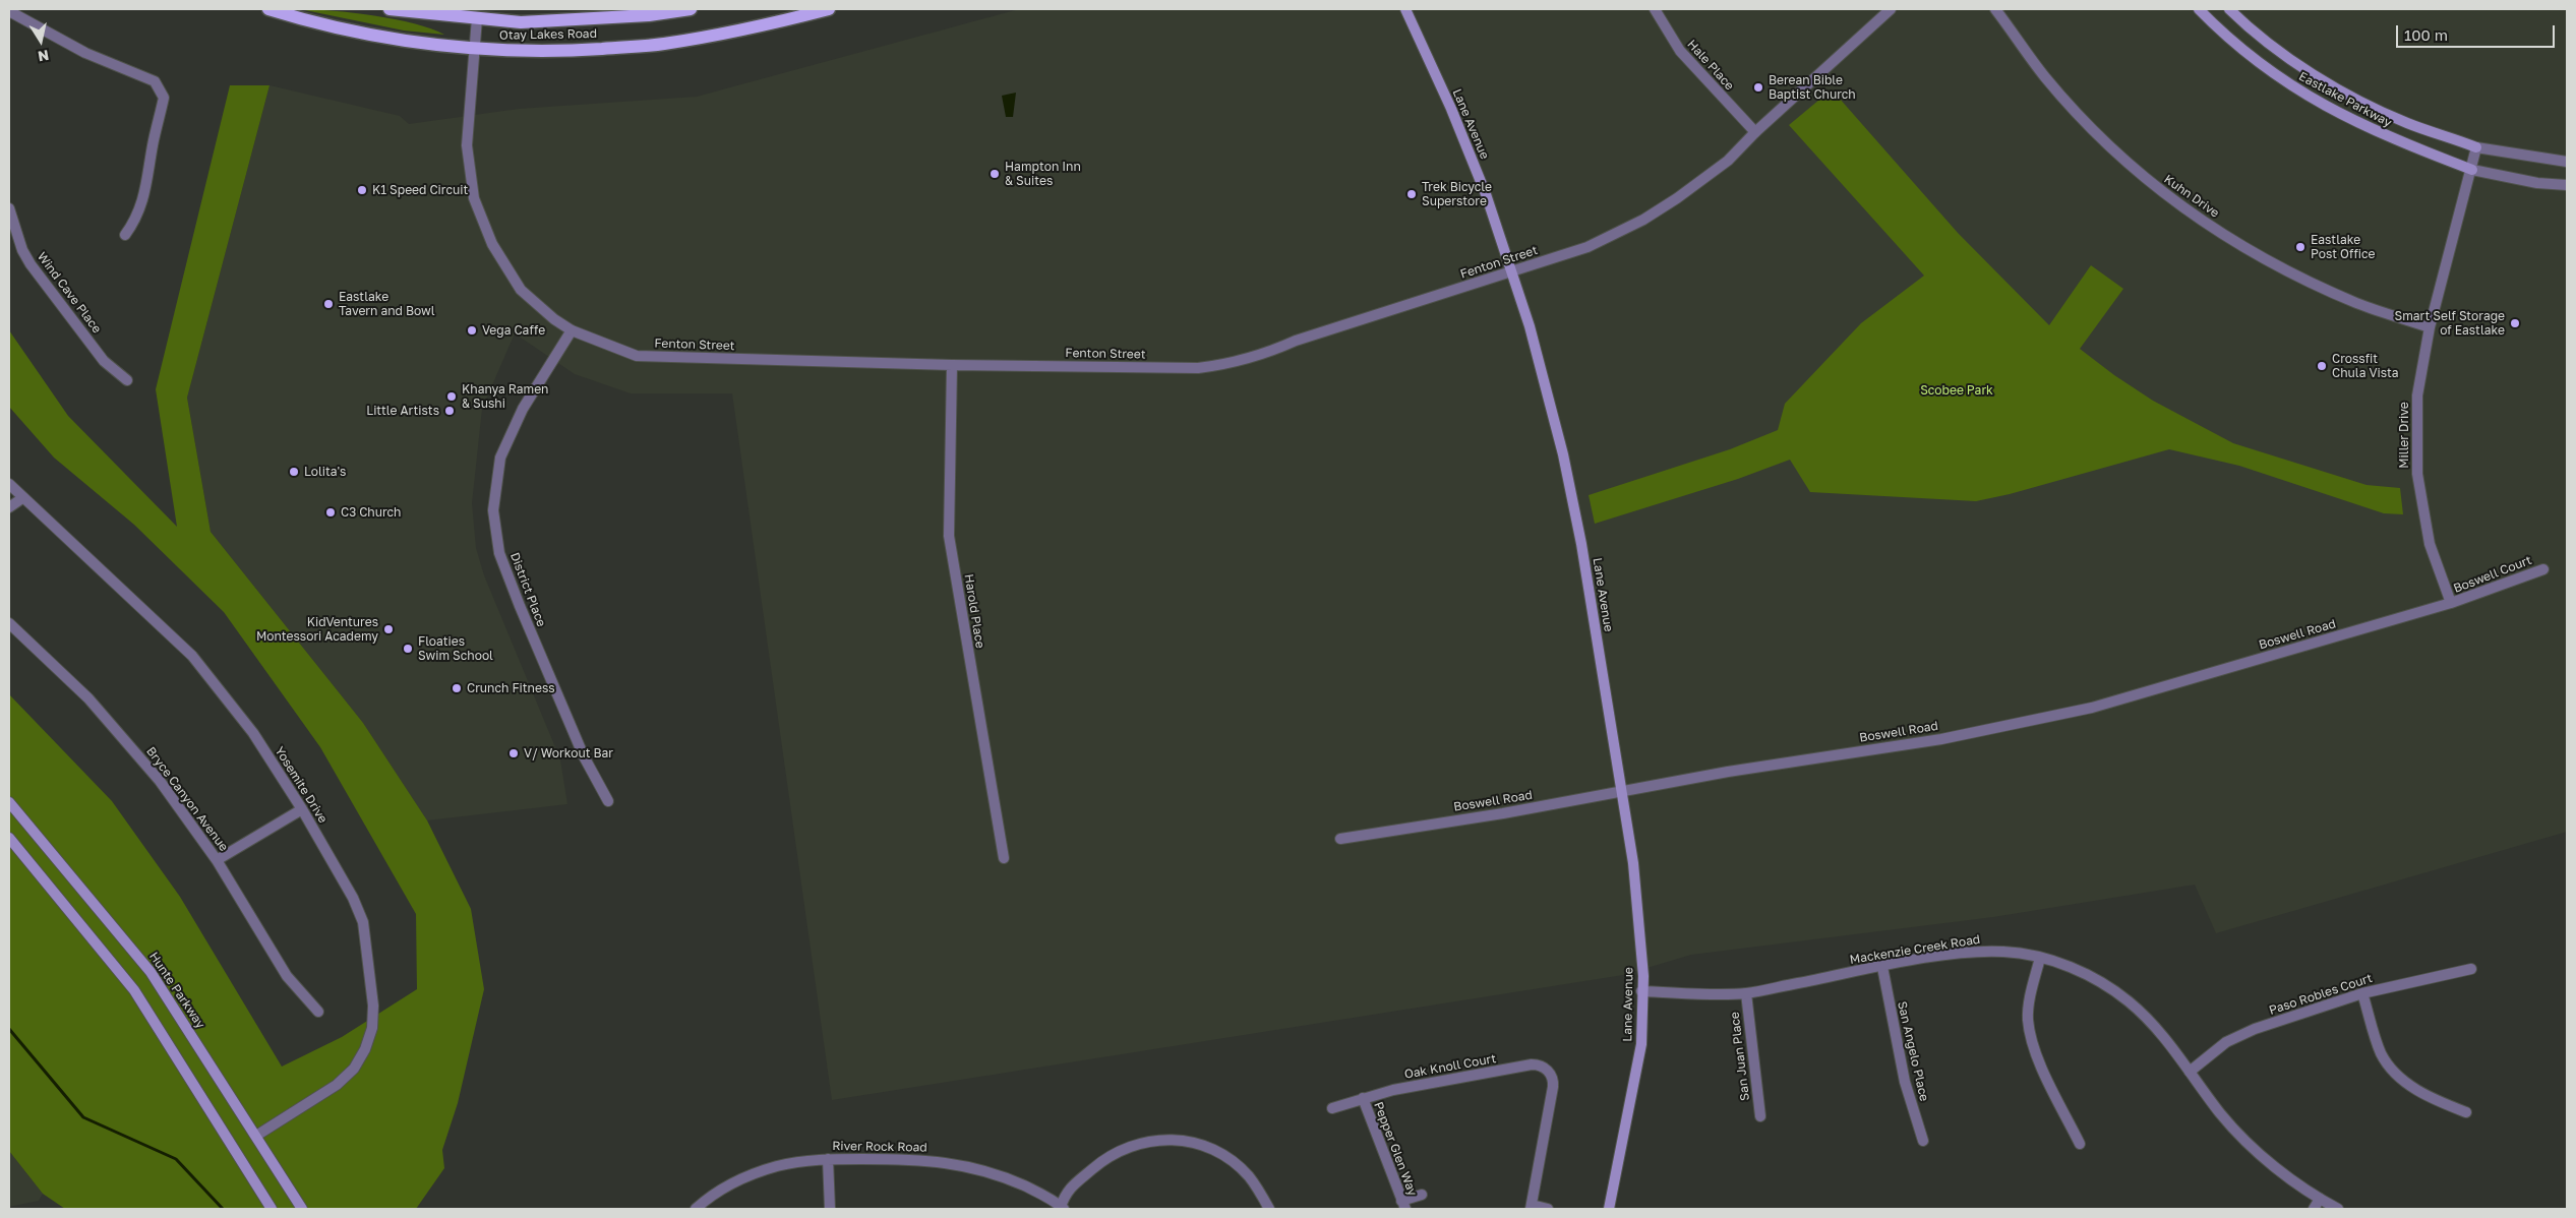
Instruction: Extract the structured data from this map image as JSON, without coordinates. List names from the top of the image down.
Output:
{
  "streets": {
    "main road": [
      "Otay Lakes Road",
      "Eastlake Parkway",
      "Lane Avenue",
      "Hunte Parkway"
    ],
    "street": [
      "Hale Place",
      "Kuhn Drive",
      "Fenton Street",
      "Wind Cave Place",
      "Miller Drive",
      "Boswell Court",
      "District Place",
      "Harold Place",
      "Boswell Road",
      "Yosemite Drive",
      "Bryce Canyon Avenue",
      "Mackenzie Creek Road",
      "Paso Robles Court",
      "San Angelo Place",
      "San Juan Place",
      "Oak Knoll Court",
      "River Rock Road",
      "Pepper Glen Way"
    ]
  },
  "crossings": [
    ["Otay Lakes Road", "Fenton Street"],
    ["Hale Place", "Fenton Street"],
    ["Eastlake Parkway", "Miller Drive"],
    ["Lane Avenue", "Fenton Street"],
    ["Lane Avenue", "Boswell Road"],
    ["Lane Avenue", "Mackenzie Creek Road"],
    ["Kuhn Drive", "Miller Drive"],
    ["Fenton Street", "District Place"],
    ["Fenton Street", "Harold Place"],
    ["Miller Drive", "Boswell Court"],
    ["Miller Drive", "Boswell Road"],
    ["Boswell Court", "Boswell Road"],
    ["Yosemite Drive", "Hunte Parkway"],
    ["Mackenzie Creek Road", "Paso Robles Court"],
    ["Mackenzie Creek Road", "San Angelo Place"],
    ["Mackenzie Creek Road", "San Juan Place"],
    ["Oak Knoll Court", "Pepper Glen Way"]
  ],
  "parks": ["Scobee Park"],
  "places": [
    "Berean Bible Baptist Church",
    "Hampton Inn & Suites",
    "K1 Speed Circuit",
    "Trek Bicycle Superstore",
    "Eastlake Post Office",
    "Eastlake Tavern and Bowl",
    "Smart Self Storage of Eastlake",
    "Vega Caffe",
    "Crossfit Chula Vista",
    "Khanya Ramen & Sushi",
    "Little Artists",
    "Lolita's",
    "C3 Church",
    "KidVentures Montessori Academy",
    "Floaties Swim School",
    "Crunch Fitness",
    "V/ Workout Bar"
  ],
  "scale_bar": "100 m",
  "north": "bottom"
}
